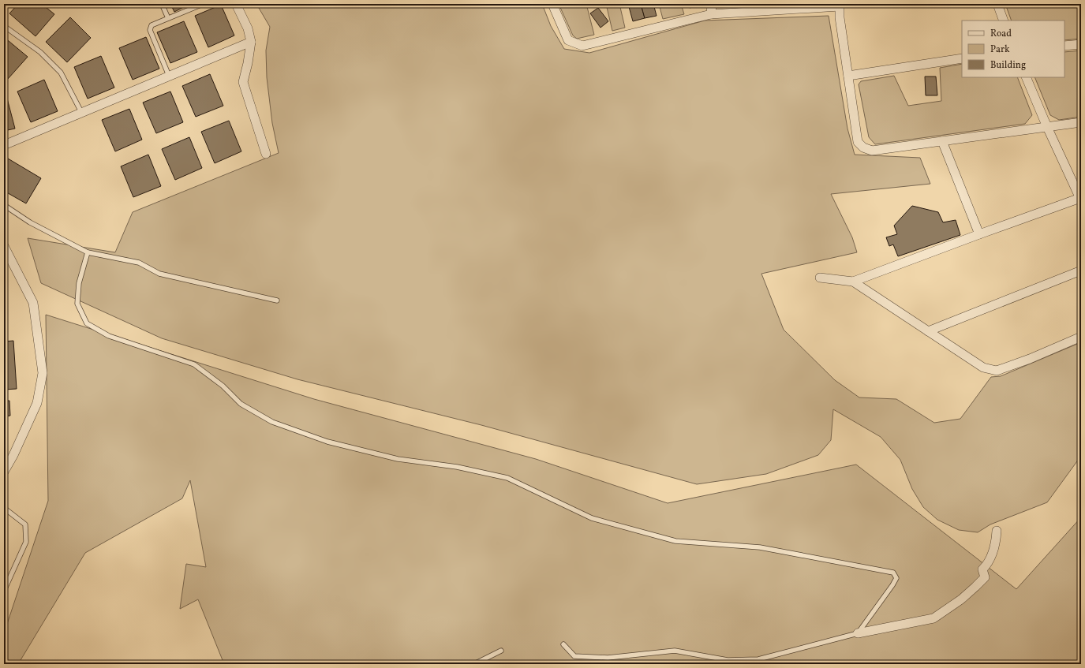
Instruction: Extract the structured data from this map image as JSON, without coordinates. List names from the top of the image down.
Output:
{
  "legend": ["Road", "Park", "Building"]
}
